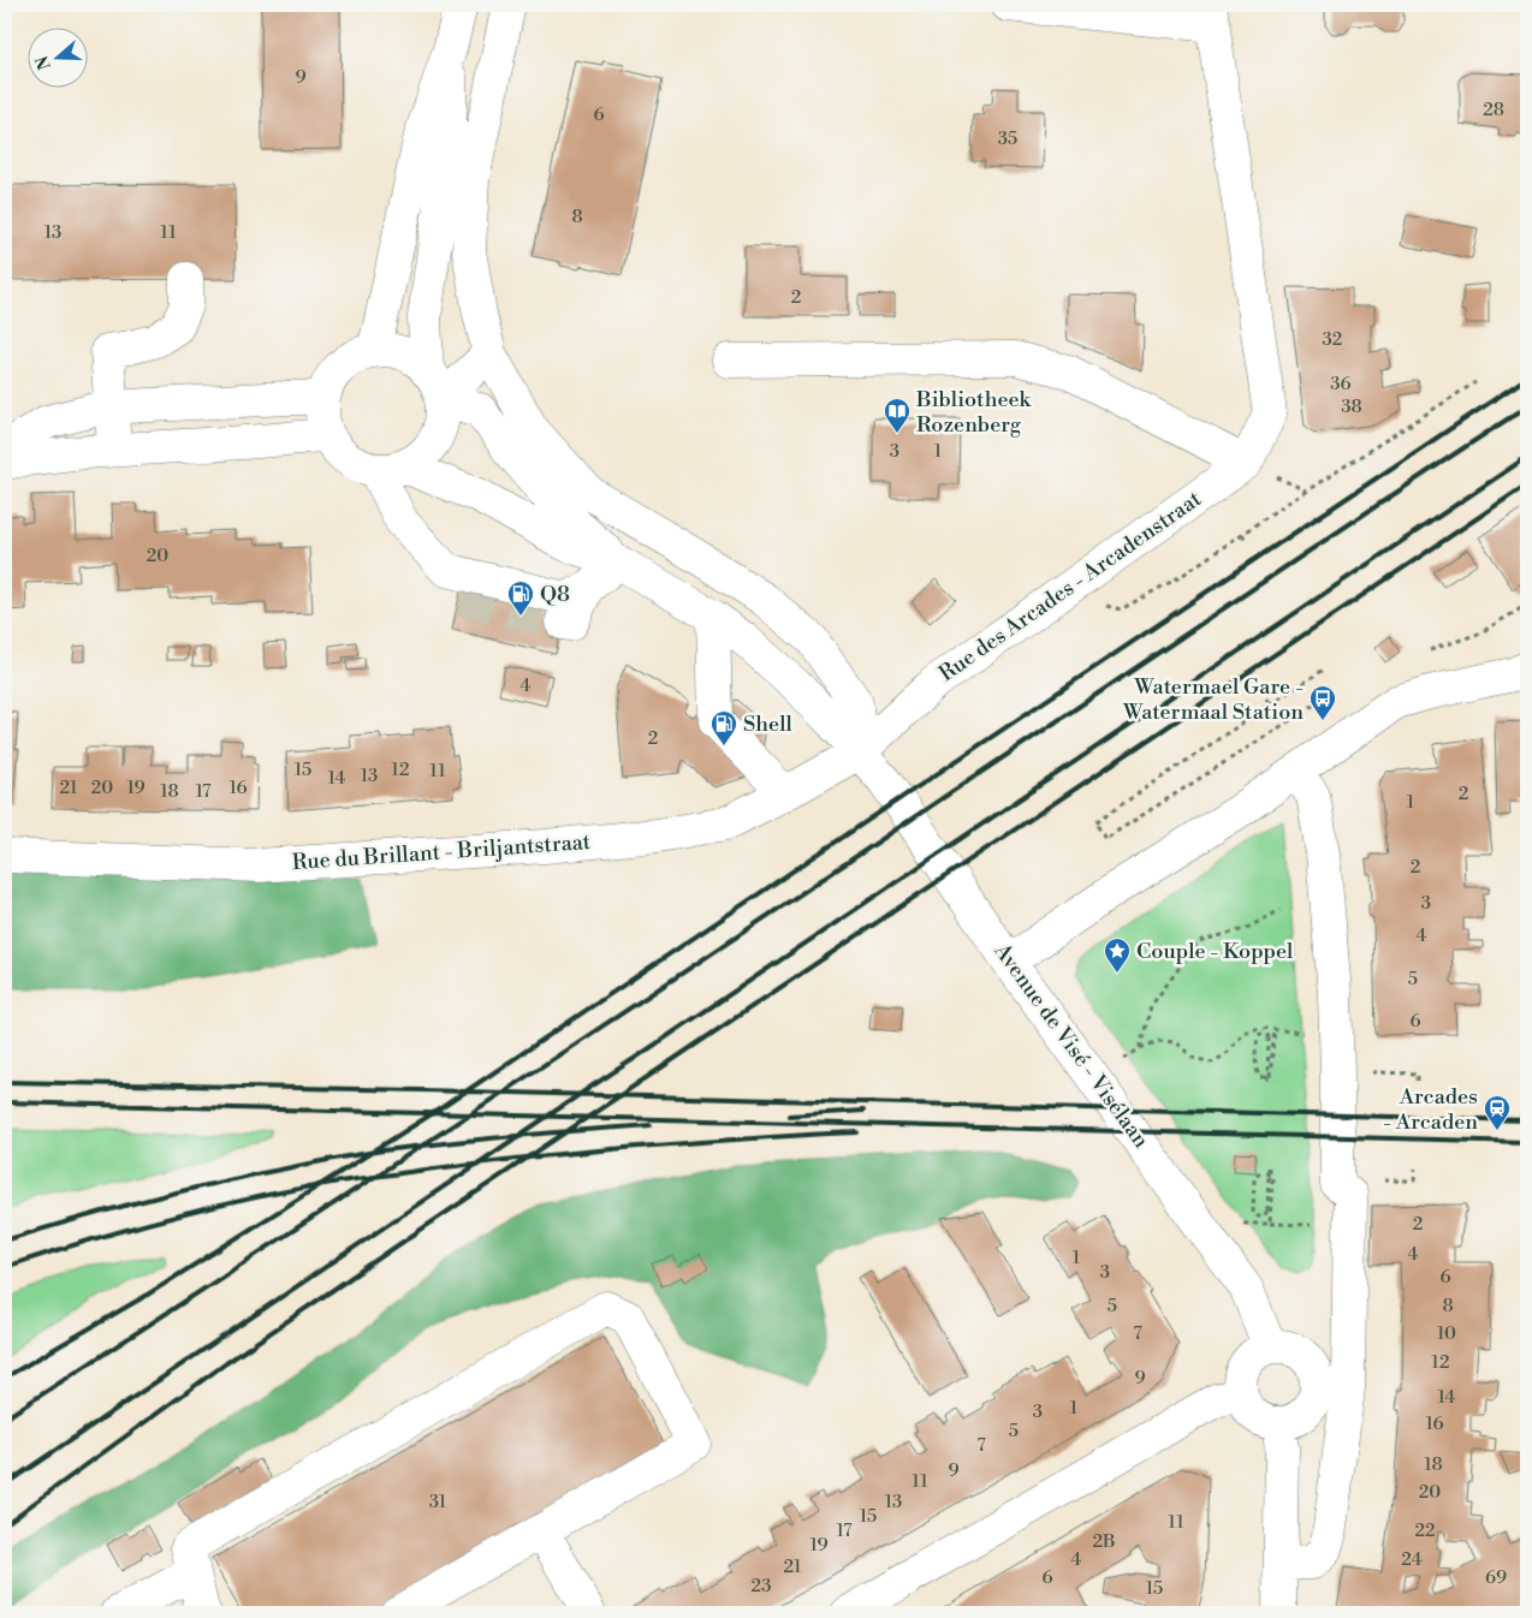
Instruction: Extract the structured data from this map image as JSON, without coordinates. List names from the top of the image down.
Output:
{
  "streets": {
    "street": ["Rue des Arcades - Arcadenstraat", "Rue du Brillant - Briljantstraat", "Avenue de Visé - Visélaan"]
  },
  "crossings": [
    ["Rue des Arcades - Arcadenstraat", "Rue du Brillant - Briljantstraat"],
    ["Rue des Arcades - Arcadenstraat", "Avenue de Visé - Visélaan"],
    ["Rue du Brillant - Briljantstraat", "Avenue de Visé - Visélaan"]
  ],
  "places": {
    "library": ["Bibliotheek Rozenberg"],
    "fuel station": ["Q8", "Shell"],
    "bus stop": ["Watermael Gare - Watermaal Station"],
    "place": ["Couple - Koppel"],
    "station": ["Arcades - Arcaden"]
  },
  "house_numbers": [
    "9",
    "28",
    "6",
    "35",
    "8",
    "13",
    "11",
    "2",
    "32",
    "36",
    "38",
    "3",
    "1",
    "20",
    "4",
    "2",
    "15",
    "12",
    "11",
    "13",
    "14",
    "21",
    "20",
    "19",
    "16",
    "18",
    "17",
    "2",
    "1",
    "2",
    "3",
    "4",
    "5",
    "6",
    "2",
    "4",
    "1",
    "3",
    "6",
    "5",
    "8",
    "7",
    "10",
    "12",
    "9",
    "14",
    "1",
    "3",
    "16",
    "5",
    "7",
    "18",
    "9",
    "11",
    "20",
    "31",
    "13",
    "15",
    "11",
    "17",
    "22",
    "2B",
    "19",
    "4",
    "24",
    "21",
    "6",
    "69",
    "23",
    "15"
  ],
  "north": "left"
}
